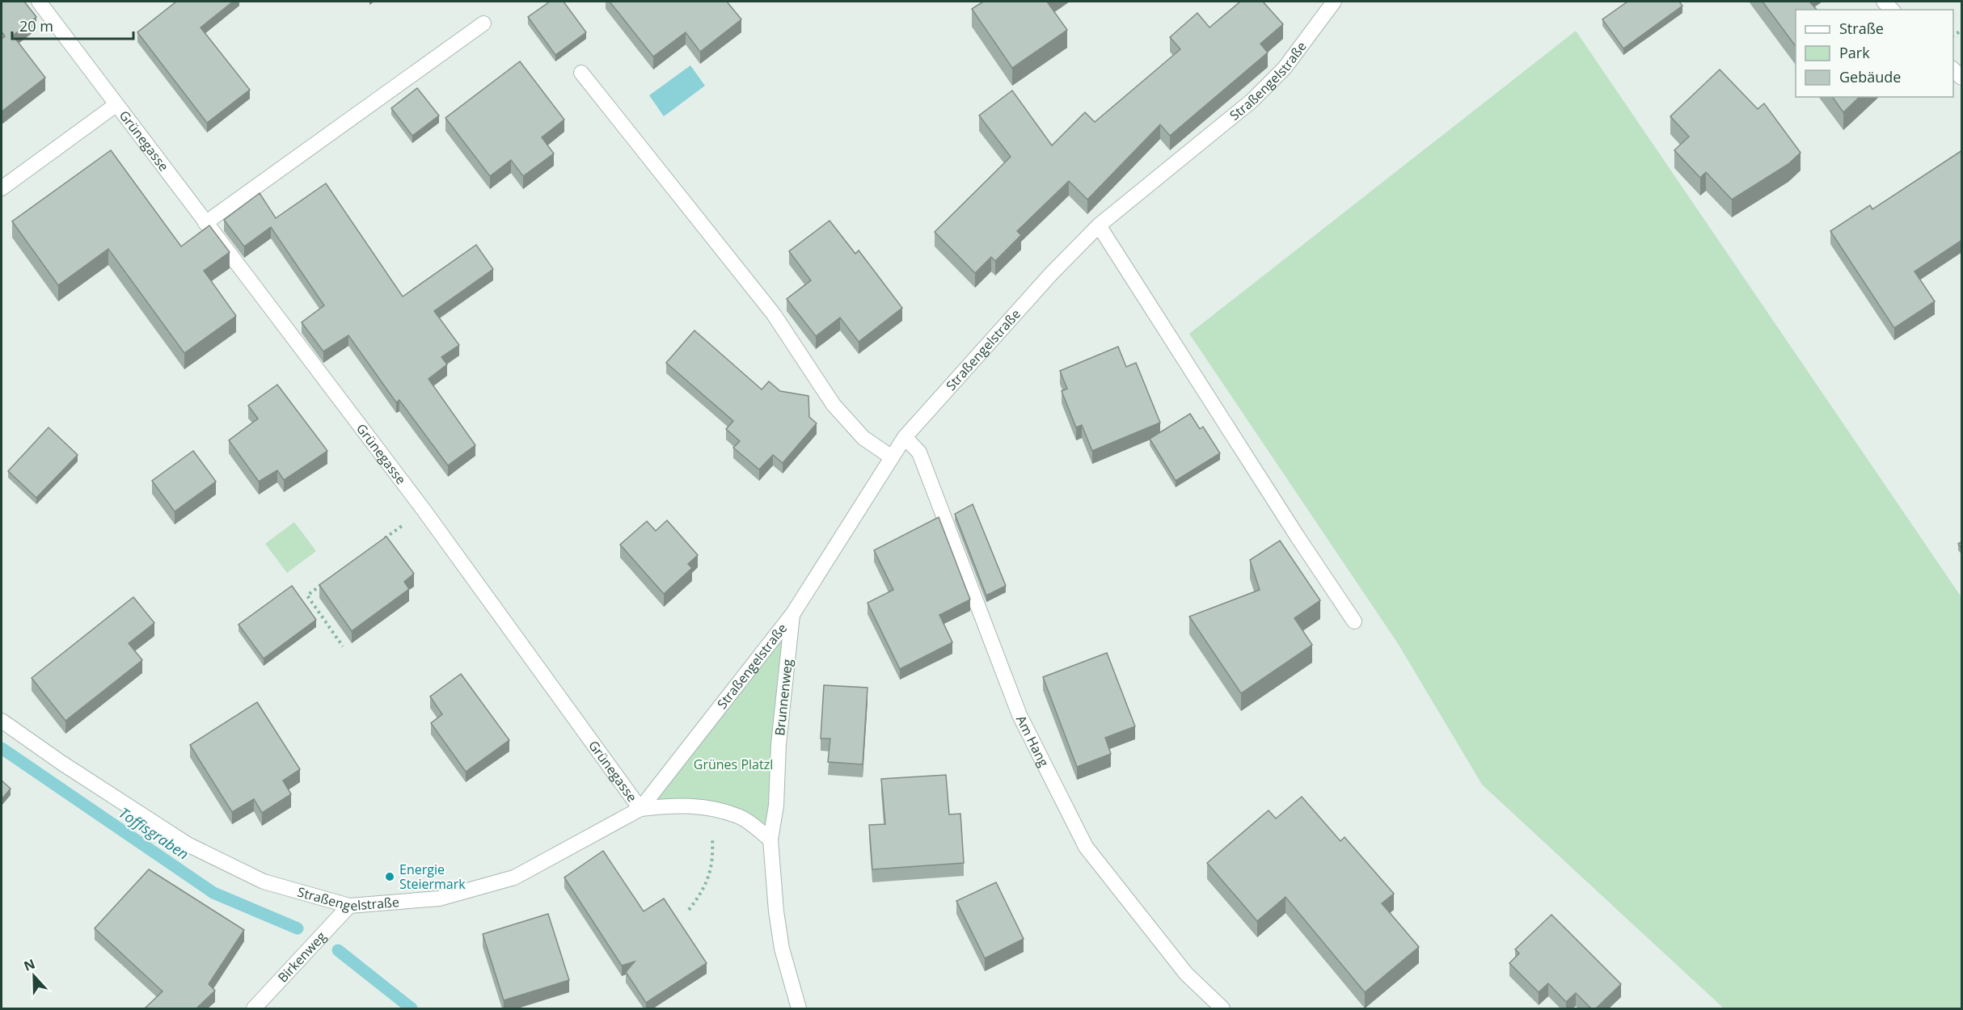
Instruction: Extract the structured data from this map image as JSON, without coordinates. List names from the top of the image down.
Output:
{
  "streets": {
    "street": [
      "Straßengelstraße",
      "Grünegasse",
      "Brunnenweg",
      "Am Hang",
      "Birkenweg"
    ]
  },
  "crossings": [
    ["Straßengelstraße", "Grünegasse"],
    ["Straßengelstraße", "Brunnenweg"],
    ["Straßengelstraße", "Am Hang"],
    ["Straßengelstraße", "Birkenweg"]
  ],
  "water": ["Toffisgraben"],
  "parks": ["Grünes Platzl"],
  "places": ["Energie Steiermark"],
  "legend": ["Straße", "Park", "Gebäude"],
  "scale_bar": "20 m",
  "north": "top"
}
